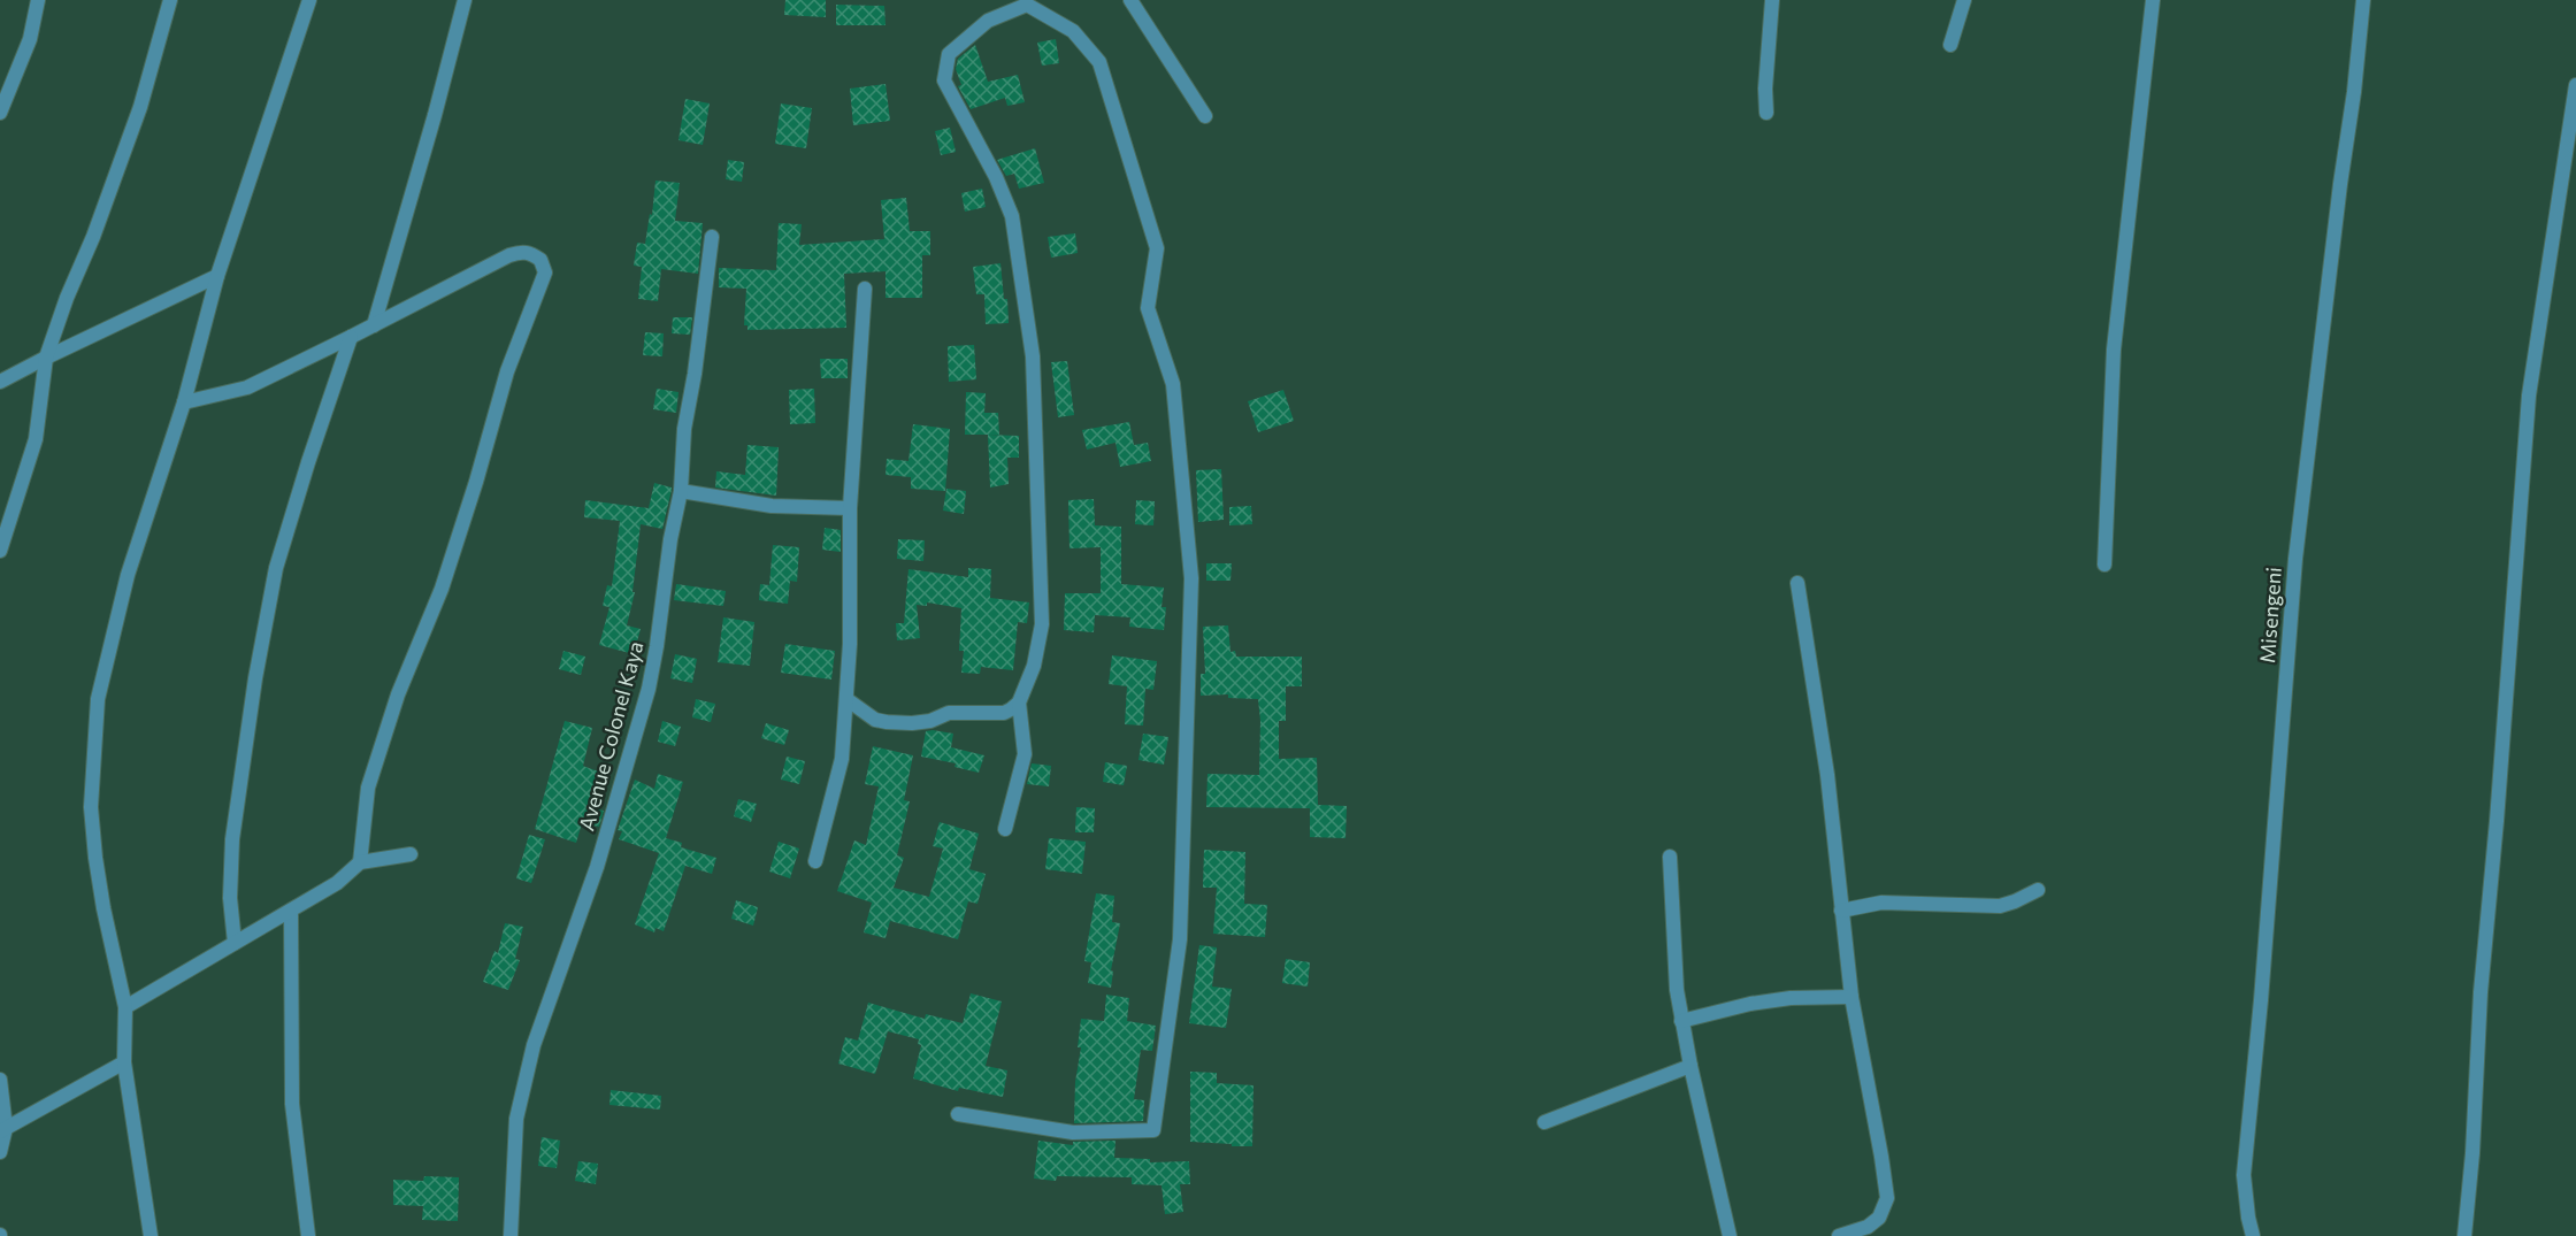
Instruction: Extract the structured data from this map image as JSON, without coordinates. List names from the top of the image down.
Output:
{
  "streets": {
    "street": ["Misengeni", "Avenue Colonel Kaya"]
  }
}
